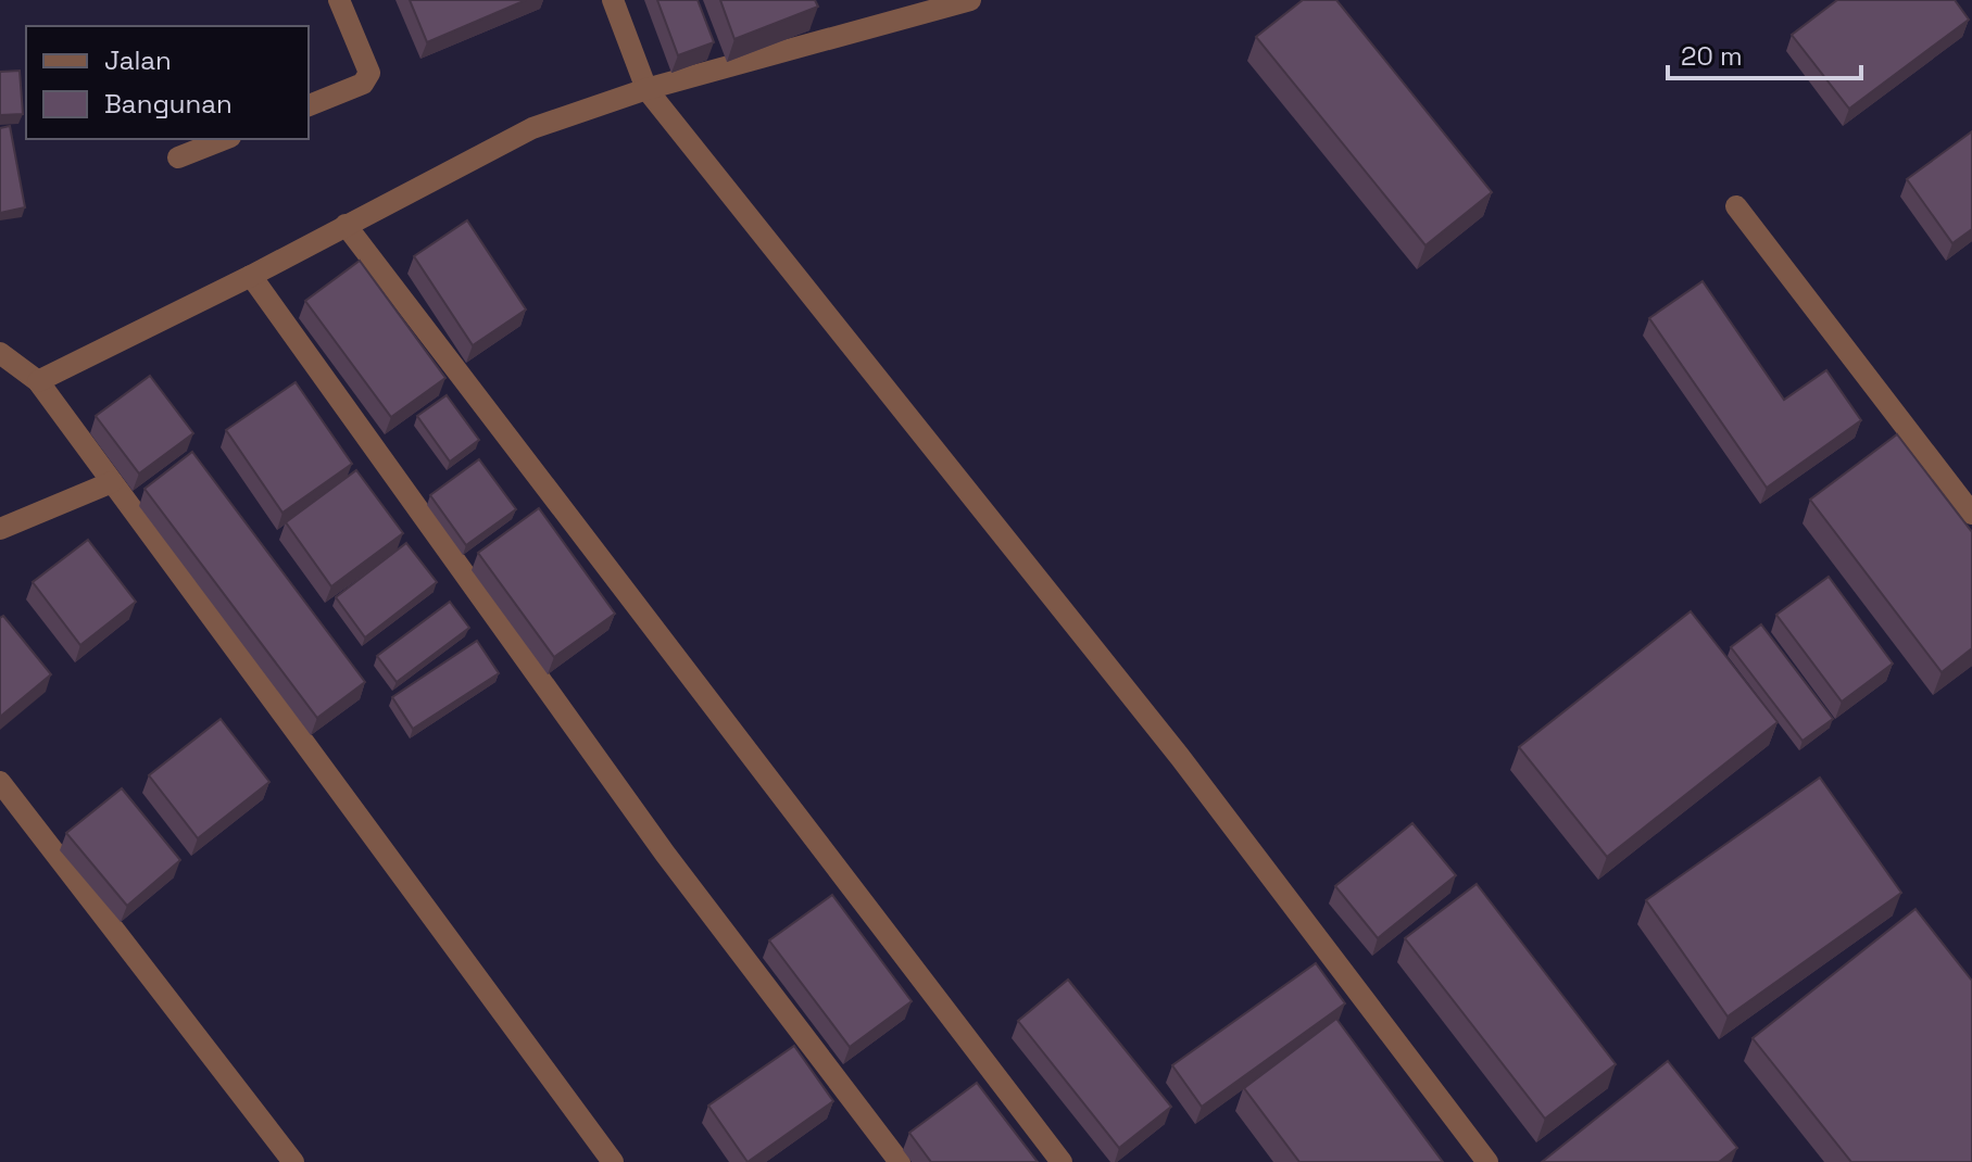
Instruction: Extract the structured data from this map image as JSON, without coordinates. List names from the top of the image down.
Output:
{
  "legend": ["Jalan", "Bangunan"],
  "scale_bar": "20 m"
}
